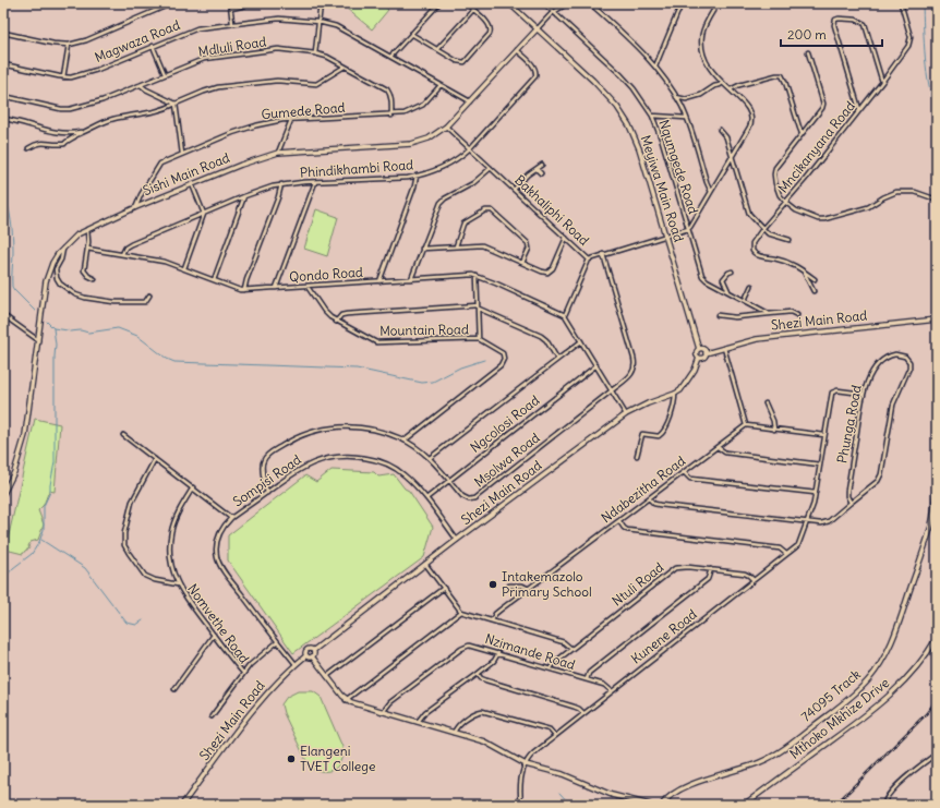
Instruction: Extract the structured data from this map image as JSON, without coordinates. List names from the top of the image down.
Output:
{
  "streets": {
    "street": [
      "Magwaza Road",
      "Mdluli Road",
      "Gumede Road",
      "Mncikanyana Road",
      "Nqumgede Road",
      "Phindikhambi Road",
      "Sishi Main Road",
      "Meyiwa Main Road",
      "Bakhaliphi Road",
      "Qondo Road",
      "Shezi Main Road",
      "Mountain Road",
      "Ngcolosi Road",
      "Phunga Road",
      "Msolwa Road",
      "Sompisi Road",
      "Ndabezitha Road",
      "Ntuli Road",
      "Nomvethe Road",
      "Kunene Road",
      "Nzimande Road",
      "74095 Track",
      "Mthoko Mkhize Drive"
    ]
  },
  "crossings": [
    ["Magwaza Road", "Gumede Road"],
    ["Magwaza Road", "Sishi Main Road"],
    ["Mdluli Road", "Gumede Road"],
    ["Gumede Road", "Sishi Main Road"],
    ["Phindikhambi Road", "Sishi Main Road"],
    ["Phindikhambi Road", "Bakhaliphi Road"],
    ["Phindikhambi Road", "Qondo Road"],
    ["Sishi Main Road", "Meyiwa Main Road"],
    ["Sishi Main Road", "Bakhaliphi Road"],
    ["Meyiwa Main Road", "Shezi Main Road"],
    ["Bakhaliphi Road", "Qondo Road"],
    ["Qondo Road", "Mountain Road"],
    ["Shezi Main Road", "Sompisi Road"],
    ["Mountain Road", "Msolwa Road"],
    ["Ngcolosi Road", "Msolwa Road"],
    ["Ngcolosi Road", "Sompisi Road"],
    ["Phunga Road", "Kunene Road"],
    ["Msolwa Road", "Sompisi Road"],
    ["Sompisi Road", "Nomvethe Road"],
    ["Ntuli Road", "Kunene Road"],
    ["Ntuli Road", "Nzimande Road"],
    ["Kunene Road", "Nzimande Road"]
  ],
  "places": ["Intakemazolo Primary School", "Elangeni TVET College"],
  "scale_bar": "200 m"
}
